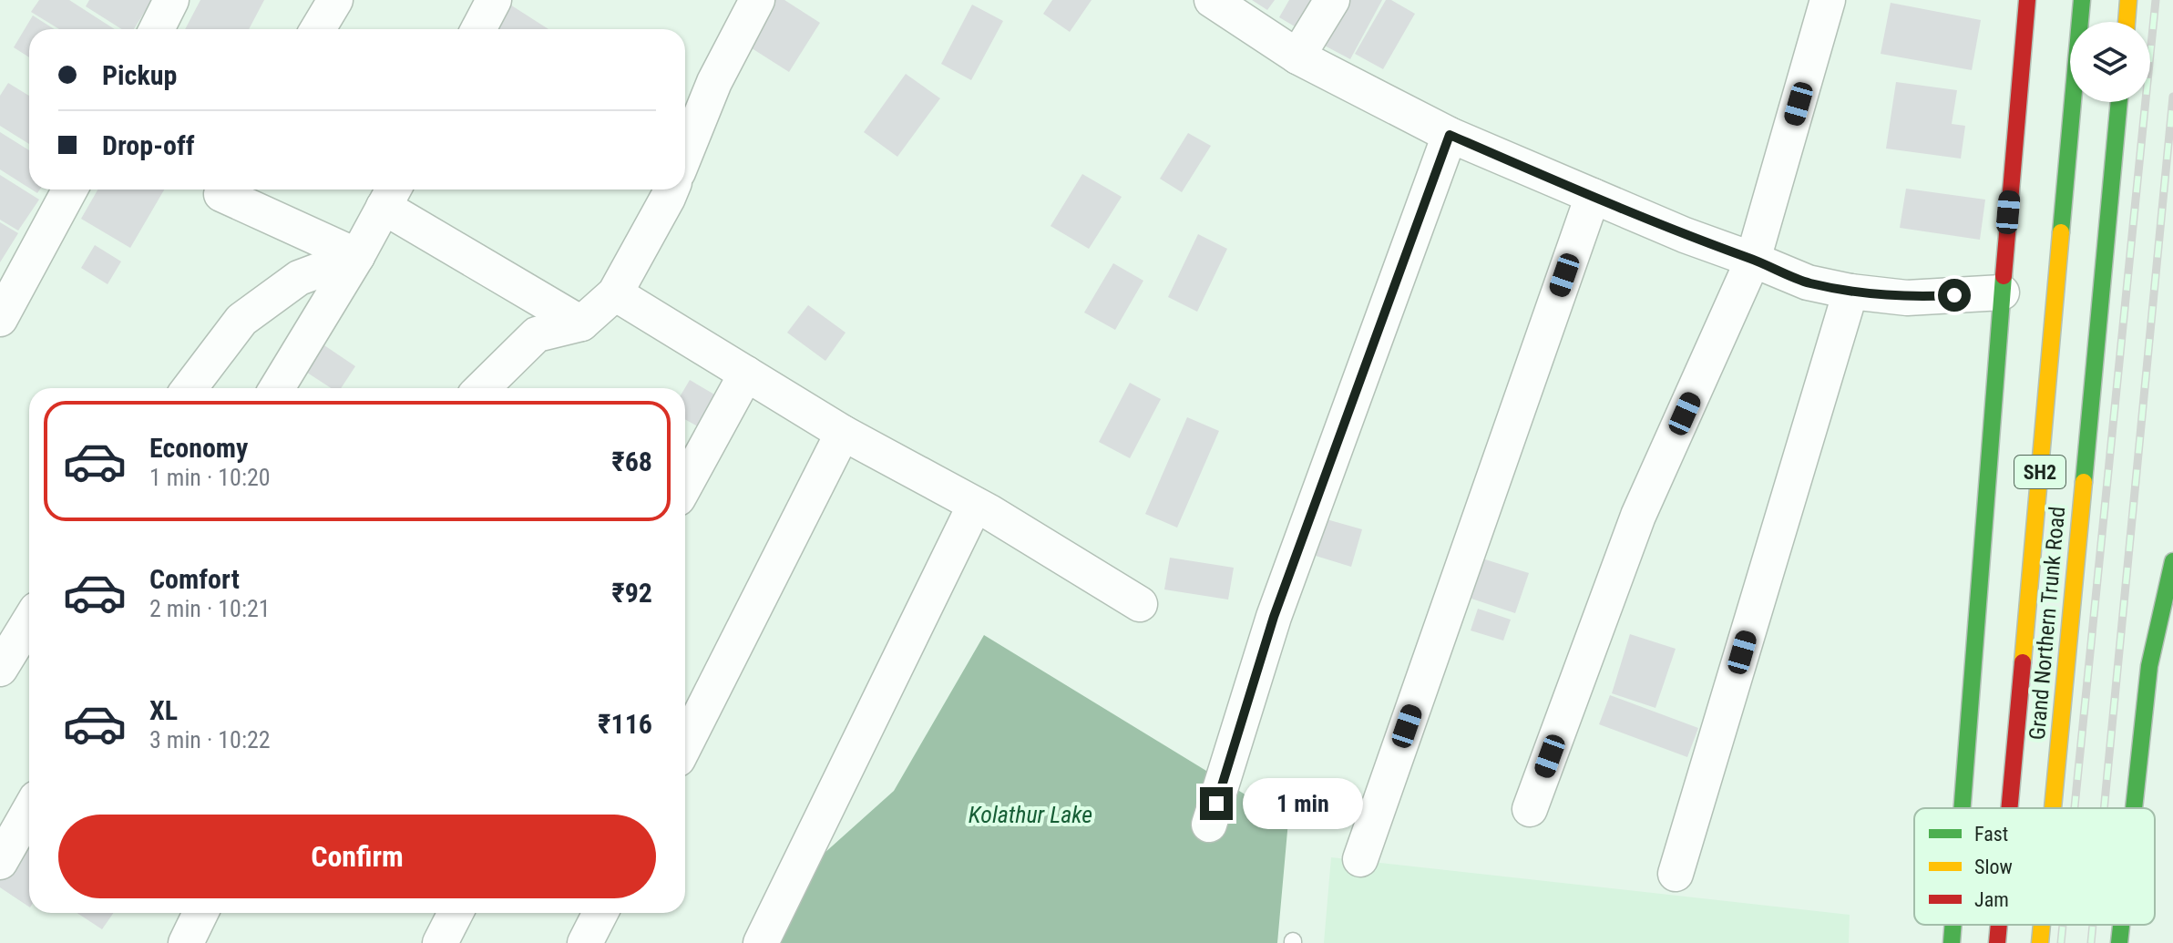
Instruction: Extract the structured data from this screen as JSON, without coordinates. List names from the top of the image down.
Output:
{
  "streets": {
    "main road": ["SH2", "Grand Northern Trunk Road"]
  },
  "water": ["Kolathur Lake"],
  "legend": ["Fast", "Slow", "Jam"],
  "page": {
    "banner": ["Pickup", "Drop-off"],
    "list": [
      {
        "name": "Economy",
        "note": "1 min · 10:20",
        "value": "₹68"
      },
      {
        "name": "Comfort",
        "note": "2 min · 10:21",
        "value": "₹92"
      },
      {
        "name": "XL",
        "note": "3 min · 10:22",
        "value": "₹116"
      }
    ],
    "bubble": "1 min",
    "buttons": "Confirm"
  }
}
